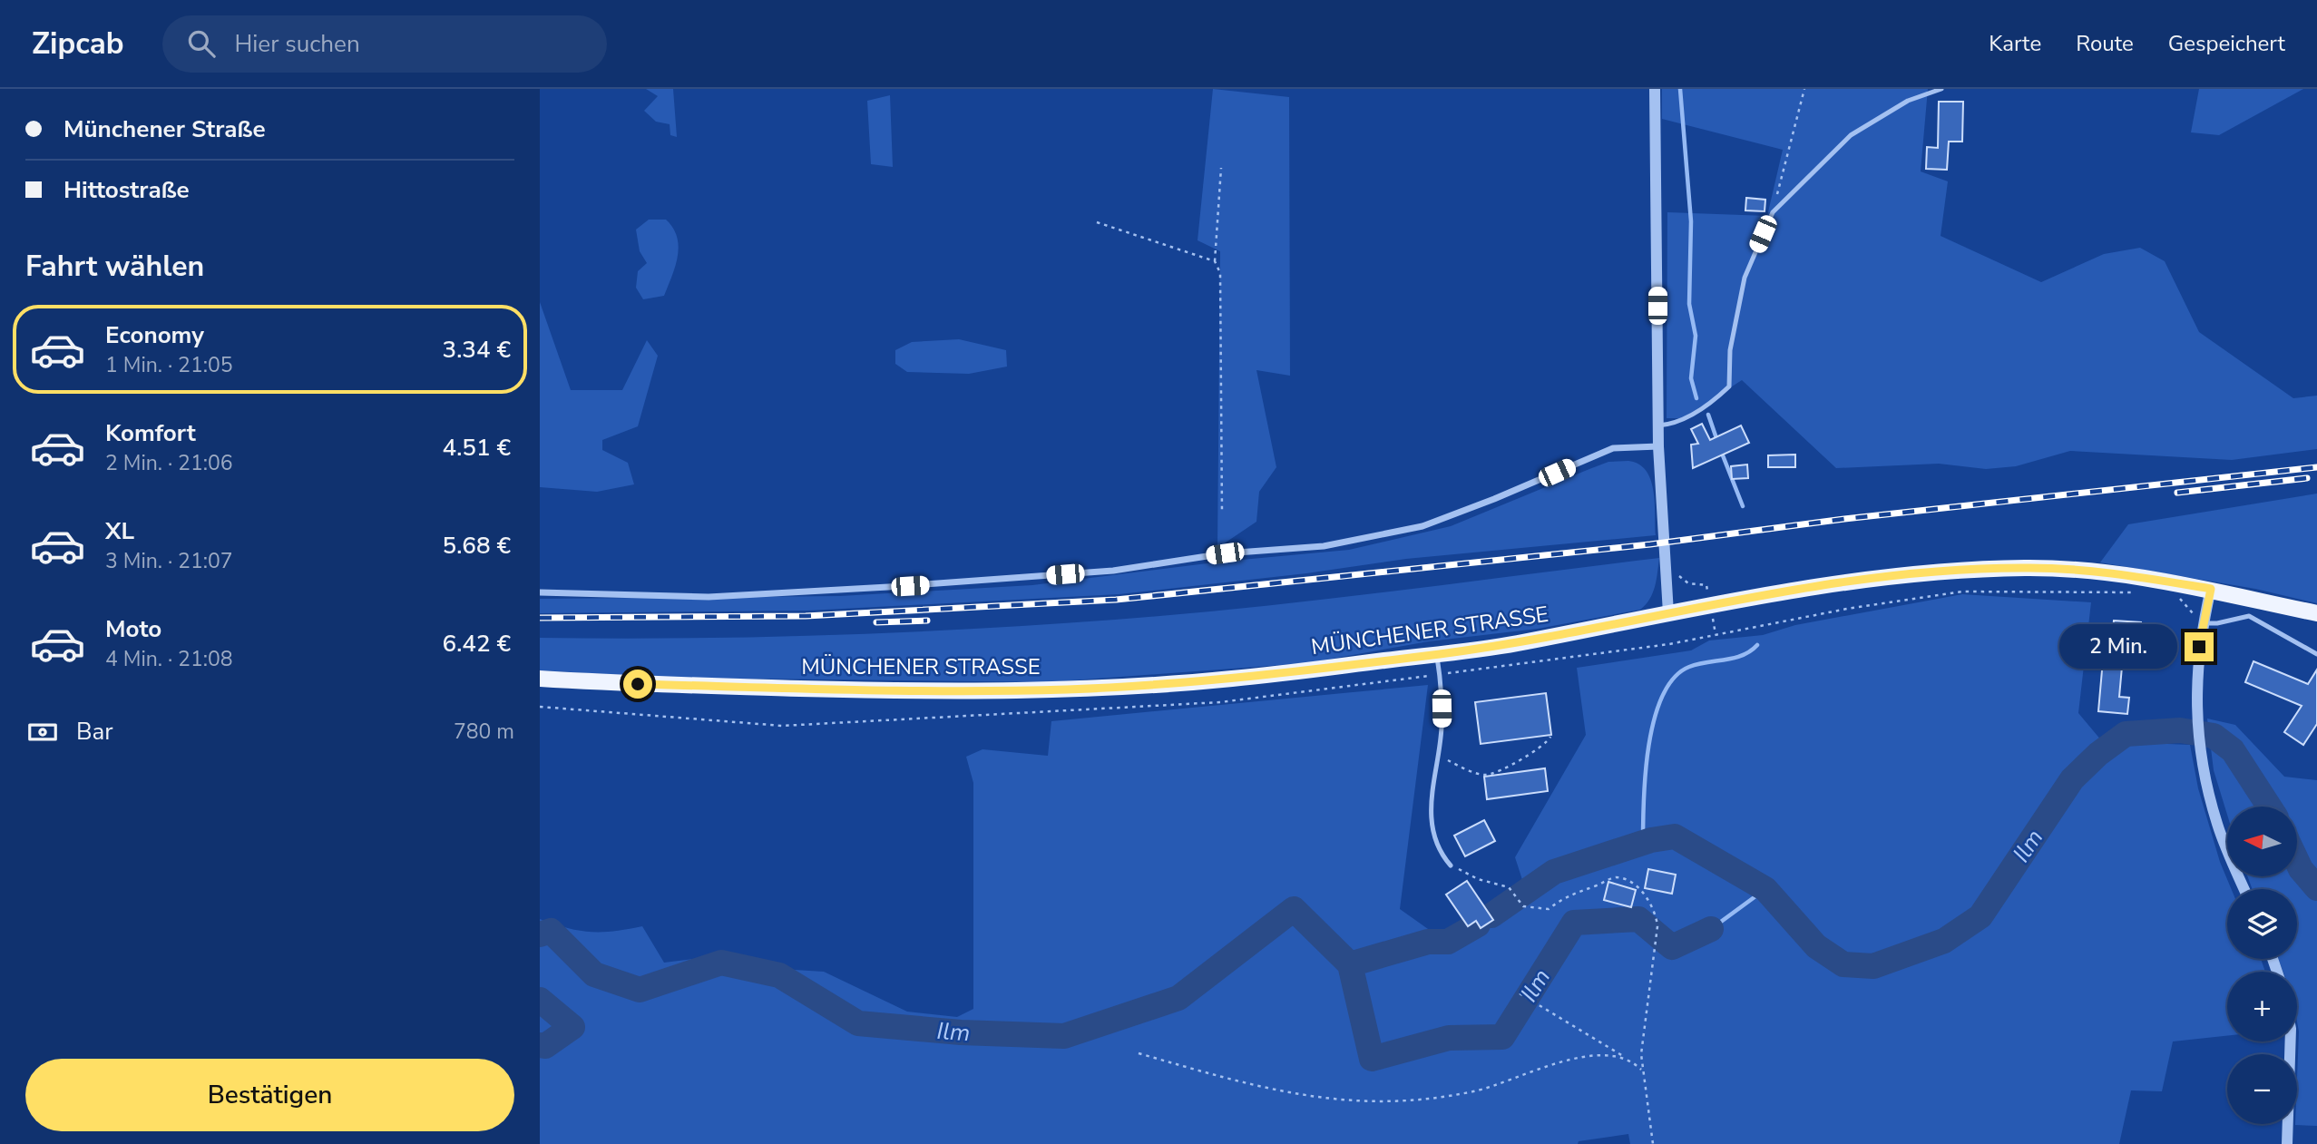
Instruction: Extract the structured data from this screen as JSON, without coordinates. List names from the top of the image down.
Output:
{
  "streets": {
    "main road": ["MÜNCHENER STRASSE"]
  },
  "water": ["Ilm"],
  "north": "left",
  "page": {
    "header": "Zipcab",
    "search": "Hier suchen",
    "nav": ["Karte", "Route", "Gespeichert"],
    "banner": ["Münchener Straße", "Hittostraße"],
    "heading": "Fahrt wählen",
    "list": [
      {
        "name": "Economy",
        "note": "1 Min. · 21:05",
        "value": "3.34 €"
      },
      {
        "name": "Komfort",
        "note": "2 Min. · 21:06",
        "value": "4.51 €"
      },
      {
        "name": "XL",
        "note": "3 Min. · 21:07",
        "value": "5.68 €"
      },
      {
        "name": "Moto",
        "note": "4 Min. · 21:08",
        "value": "6.42 €"
      }
    ],
    "bubble": "2 Min.",
    "pay": ["Bar", "780 m"],
    "map_buttons": ["+", "−"],
    "buttons": "Bestätigen"
  }
}
